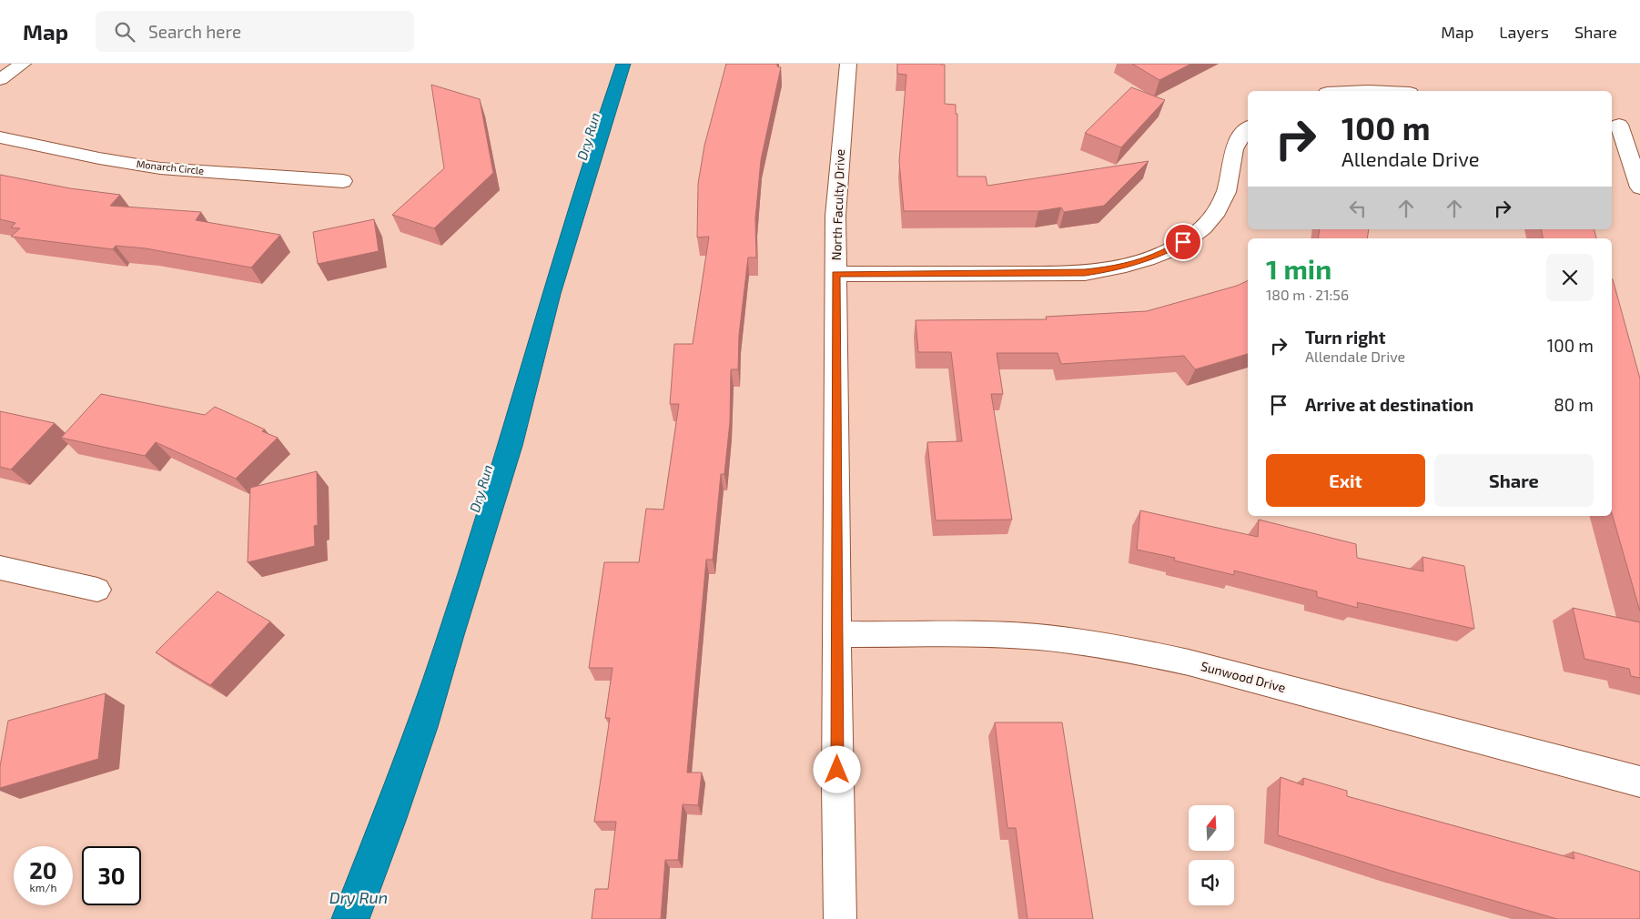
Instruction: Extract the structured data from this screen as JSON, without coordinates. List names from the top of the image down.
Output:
{
  "streets": {
    "street": ["Monarch Circle", "North Faculty Drive", "Sunwood Drive"]
  },
  "crossings": [
    ["North Faculty Drive", "Sunwood Drive"]
  ],
  "water": ["Dry Run"],
  "north": "top",
  "page": {
    "header": "Map",
    "search": "Search here",
    "nav": ["Map", "Layers", "Share"],
    "turn": ["100 m", "Allendale Drive"],
    "heading": ["1 min", "180 m · 21:56"],
    "list": [
      {
        "name": "Turn right",
        "note": "Allendale Drive",
        "value": "100 m"
      },
      {
        "name": "Arrive at destination",
        "value": "80 m"
      }
    ],
    "buttons": ["Exit", "Share"],
    "speed": "20 km/h",
    "limit": "30"
  }
}
